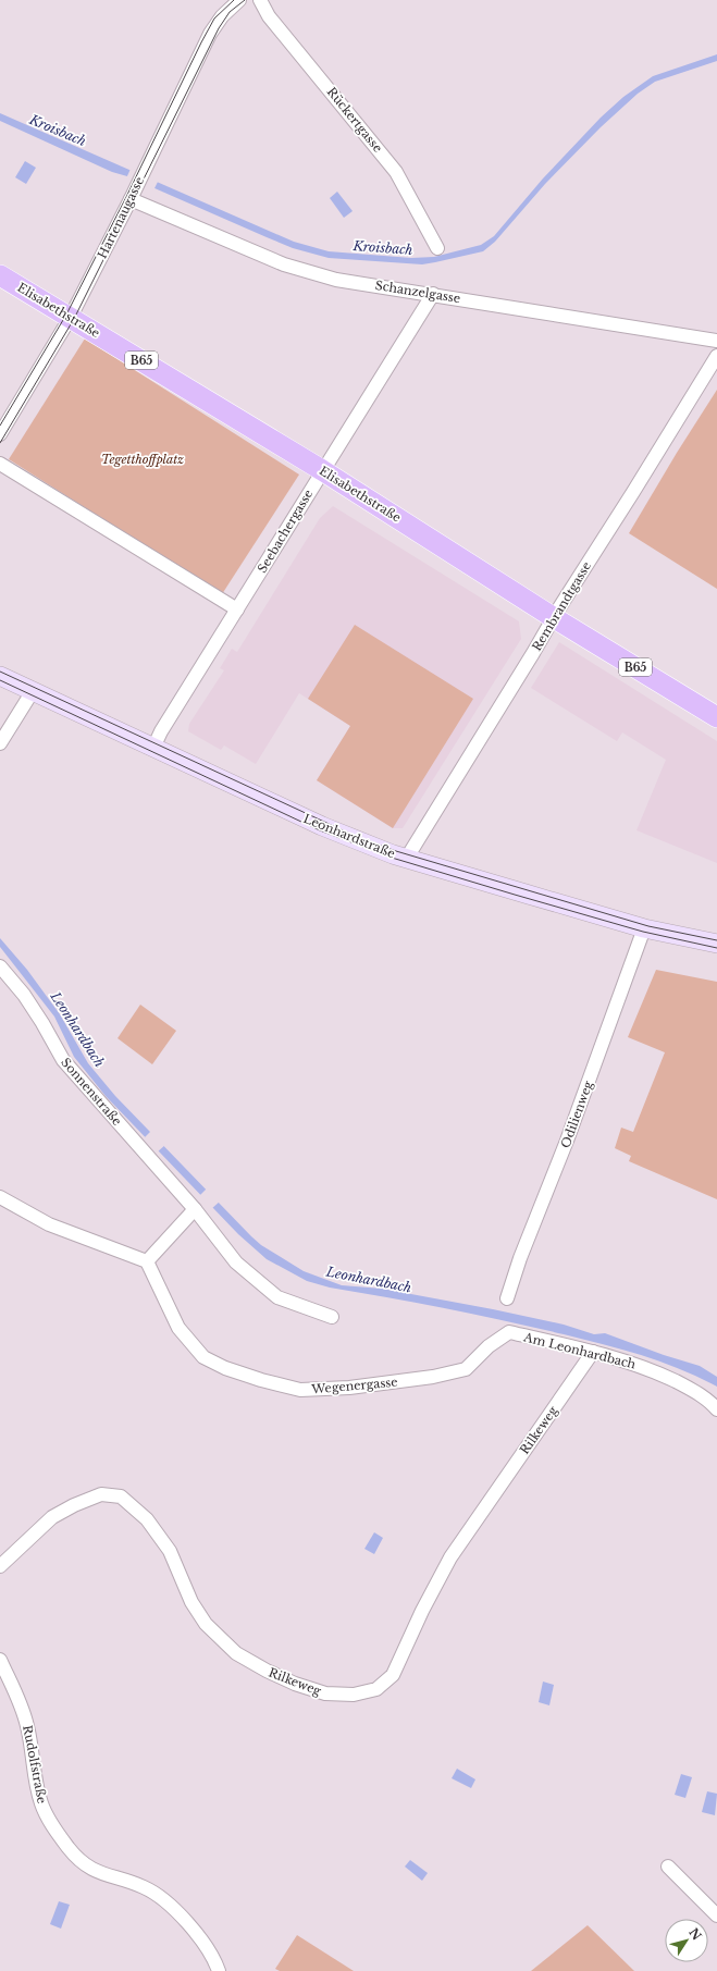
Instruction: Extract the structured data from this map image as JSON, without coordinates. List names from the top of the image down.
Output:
{
  "streets": {
    "main road": ["Elisabethstraße", "B65", "Leonhardstraße"],
    "street": [
      "Rückertgasse",
      "Hartenaugasse",
      "Schanzelgasse",
      "Seebachergasse",
      "Rembrandtgasse",
      "Sonnenstraße",
      "Odilienweg",
      "Am Leonhardbach",
      "Wegenergasse",
      "Rilkeweg",
      "Rudolfstraße"
    ]
  },
  "crossings": [
    ["Hartenaugasse", "Schanzelgasse"],
    ["Hartenaugasse", "Elisabethstraße"],
    ["Schanzelgasse", "Seebachergasse"],
    ["Elisabethstraße", "Seebachergasse"],
    ["Elisabethstraße", "Rembrandtgasse"],
    ["Seebachergasse", "Leonhardstraße"],
    ["Rembrandtgasse", "Leonhardstraße"],
    ["Leonhardstraße", "Odilienweg"],
    ["Am Leonhardbach", "Wegenergasse"],
    ["Am Leonhardbach", "Rilkeweg"]
  ],
  "water": ["Kroisbach", "Leonhardbach"],
  "parks": ["Tegetthoffplatz"],
  "north": "top right"
}
